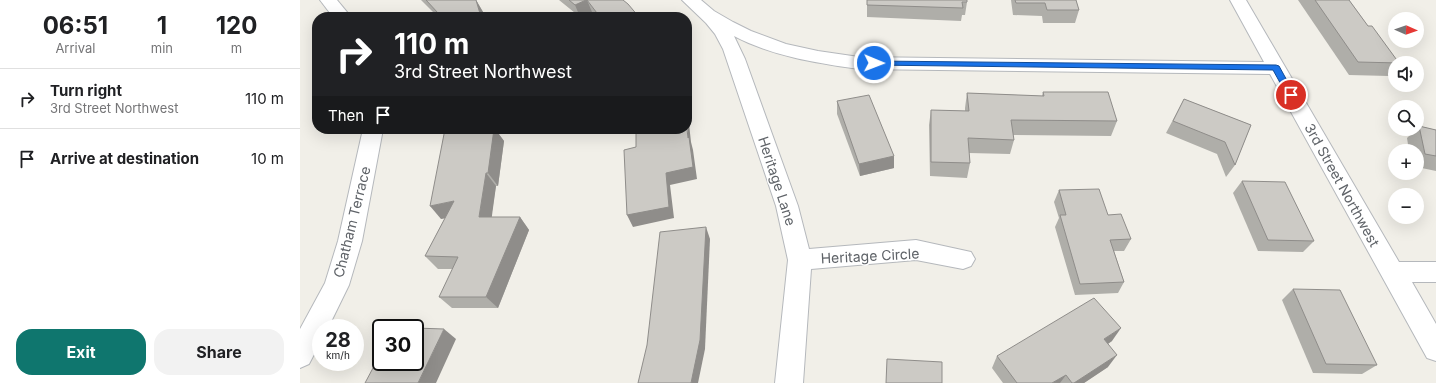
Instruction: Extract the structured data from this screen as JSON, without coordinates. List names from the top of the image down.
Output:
{
  "streets": {
    "street": [
      "Heritage Lane",
      "3rd Street Northwest",
      "Chatham Terrace",
      "Heritage Circle"
    ]
  },
  "crossings": [
    ["Heritage Lane", "Heritage Circle"]
  ],
  "north": "right",
  "page": {
    "eta": [
      "06:51",
      "Arrival",
      "1",
      "min",
      "120",
      "m"
    ],
    "map_buttons": ["+", "−"],
    "turn": ["110 m", "3rd Street Northwest"],
    "list": [
      {
        "name": "Turn right",
        "note": "3rd Street Northwest",
        "value": "110 m"
      },
      {
        "name": "Arrive at destination",
        "value": "10 m"
      }
    ],
    "then": "Then",
    "speed": "28 km/h",
    "limit": "30",
    "buttons": ["Exit", "Share"]
  }
}
